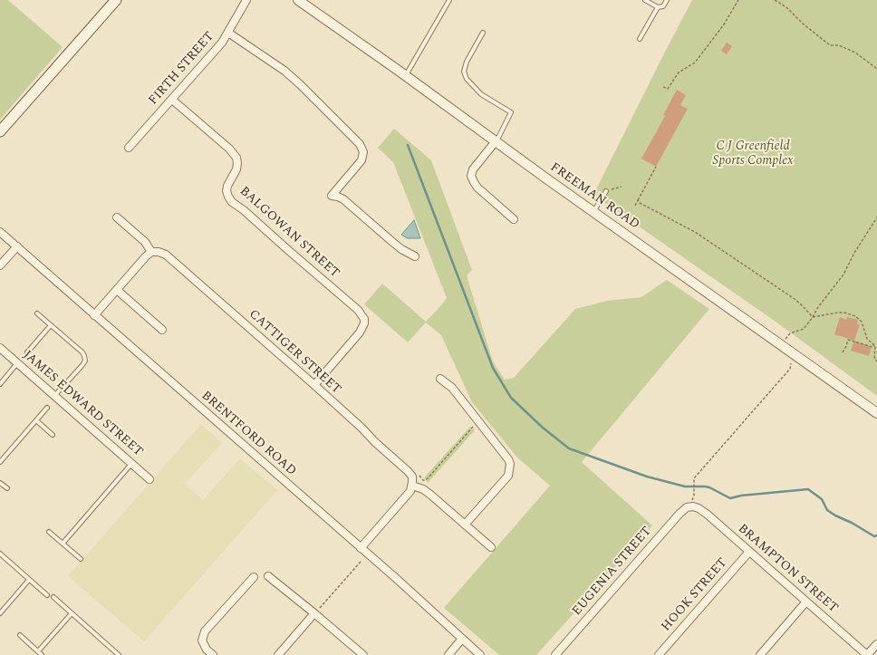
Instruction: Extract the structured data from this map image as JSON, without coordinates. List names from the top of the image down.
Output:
{
  "streets": {
    "street": [
      "FIRTH STREET",
      "FREEMAN ROAD",
      "BALGOWAN STREET",
      "CATTIGER STREET",
      "JAMES EDWARD STREET",
      "BRENTFORD ROAD",
      "BRAMPTON STREET",
      "EUGENIA STREET",
      "HOOK STREET"
    ]
  },
  "crossings": [
    ["FIRTH STREET", "BALGOWAN STREET"],
    ["BALGOWAN STREET", "CATTIGER STREET"],
    ["BRAMPTON STREET", "EUGENIA STREET"],
    ["BRAMPTON STREET", "HOOK STREET"]
  ],
  "parks": ["C J Greenfield Sports Complex"]
}
